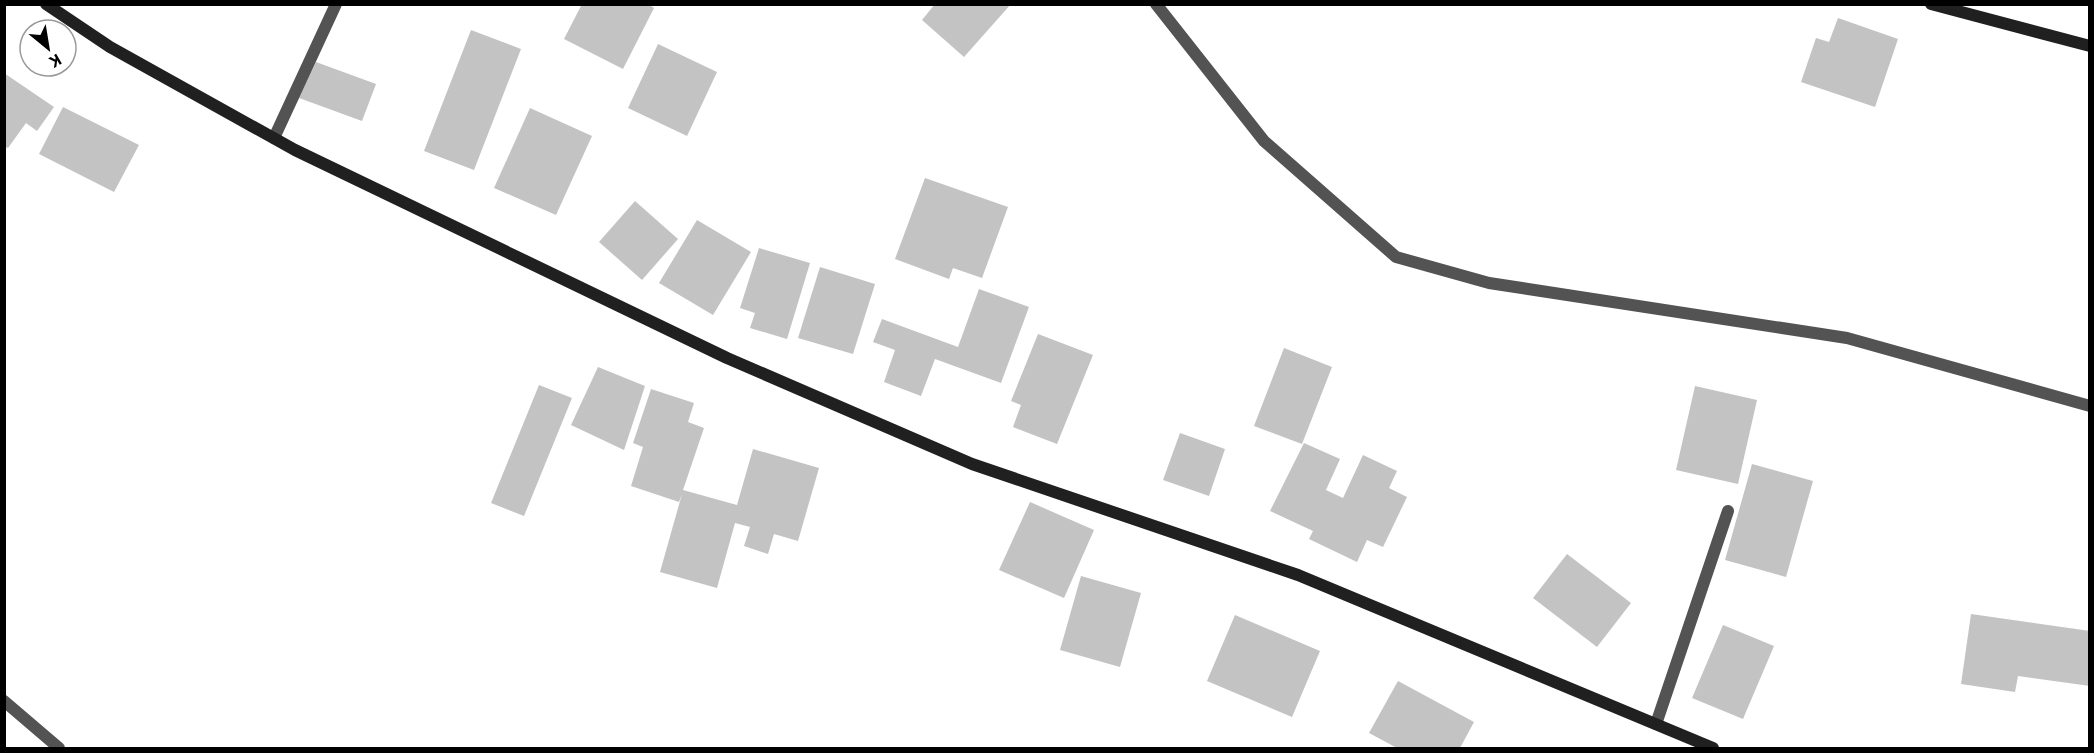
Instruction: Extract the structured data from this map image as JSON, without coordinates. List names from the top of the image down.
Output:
{
  "north": "bottom right"
}
